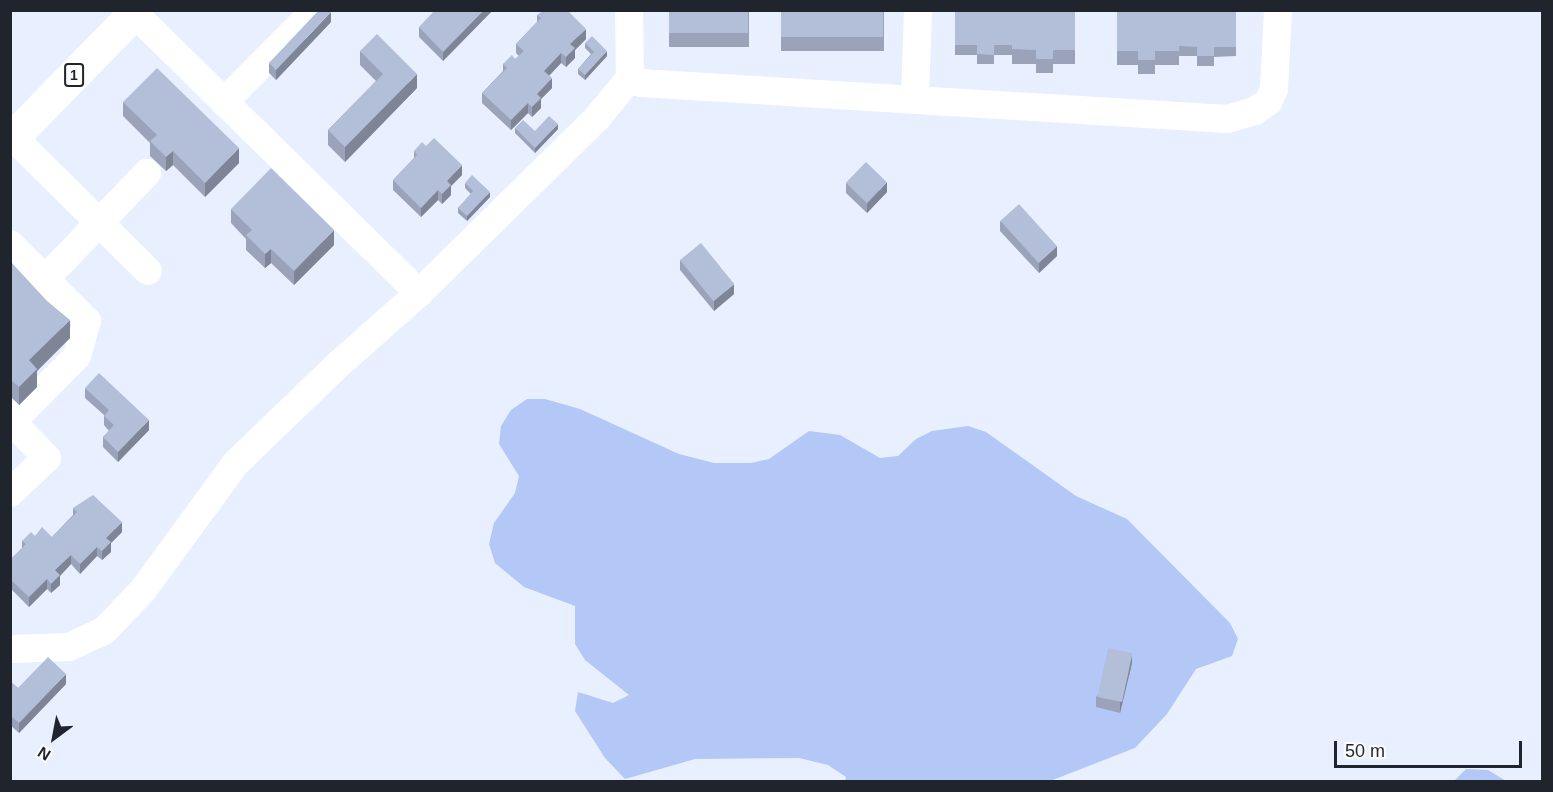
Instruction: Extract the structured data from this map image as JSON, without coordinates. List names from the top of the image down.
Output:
{
  "streets": {
    "main road": ["1"]
  },
  "scale_bar": "50 m",
  "north": "bottom left"
}
